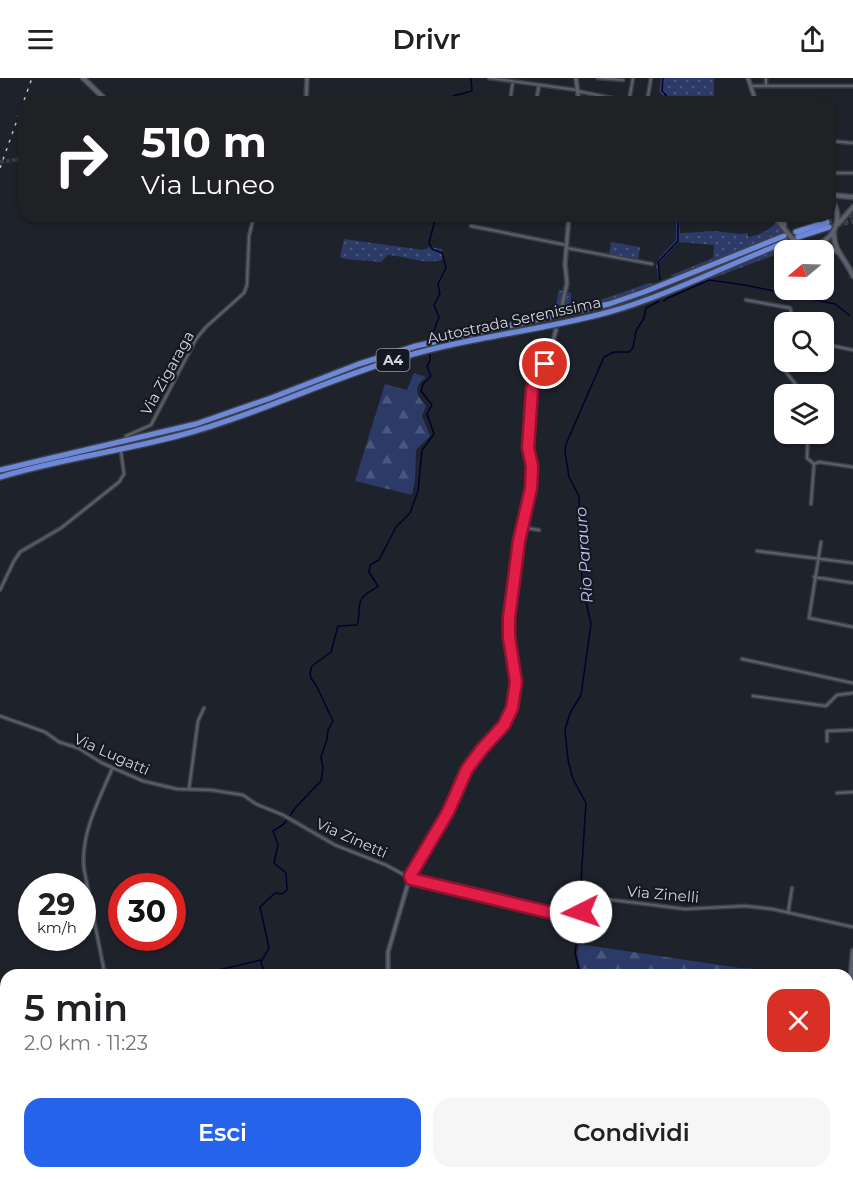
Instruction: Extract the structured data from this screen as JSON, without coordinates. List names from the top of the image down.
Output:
{
  "streets": {
    "highway": ["Autostrada Serenissima", "A4"],
    "street": [
      "Via Zigaraga",
      "Via Lugatti",
      "Via Zinetti",
      "Via Zinelli"
    ]
  },
  "crossings": [
    ["Via Lugatti", "Via Zinetti"],
    ["Via Zinetti", "Via Zinelli"]
  ],
  "water": ["Rio Parauro"],
  "north": "left",
  "page": {
    "header": "Drivr",
    "turn": ["510 m", "Via Luneo"],
    "speed": "29 km/h",
    "limit": "30",
    "heading": ["5 min", "2.0 km · 11:23"],
    "buttons": ["Esci", "Condividi"]
  }
}
